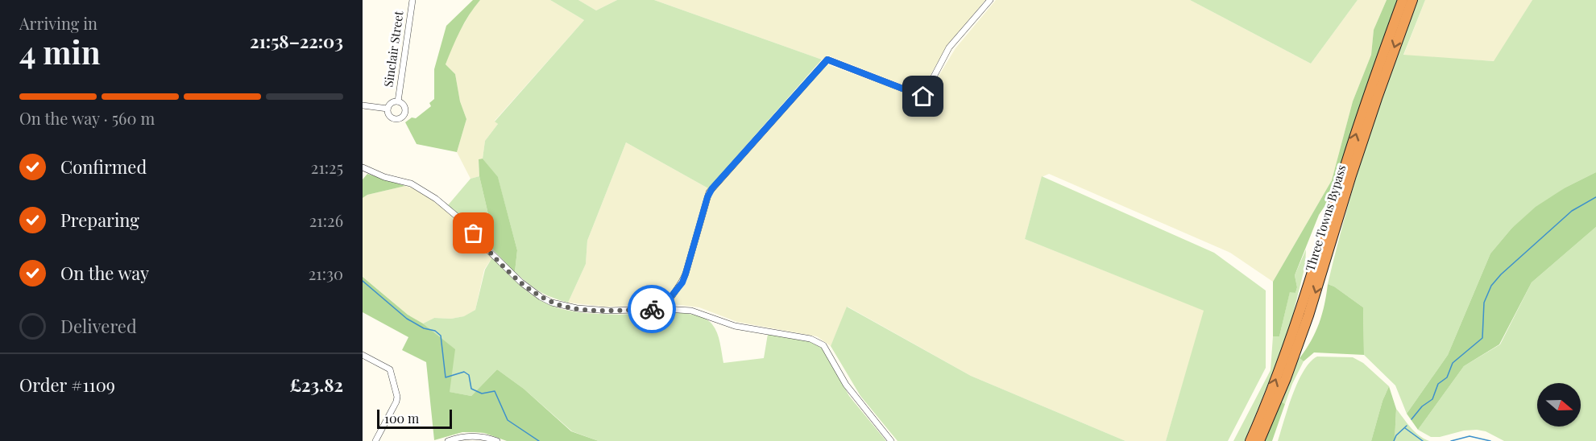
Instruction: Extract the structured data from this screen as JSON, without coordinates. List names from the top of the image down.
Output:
{
  "streets": {
    "highway": ["Three Towns Bypass"],
    "street": ["Sinclair Street"]
  },
  "scale_bar": "100 m",
  "north": "right",
  "page": {
    "heading": ["4 min", "Arriving in", "21:58–22:03"],
    "panel": ["Order #1109", "£23.82"],
    "bar": "On the way · 560 m",
    "list": [
      ["Confirmed", "21:25"],
      ["Preparing", "21:26"],
      ["On the way", "21:30"],
      "Delivered"
    ],
    "scale": "100 m"
  }
}
